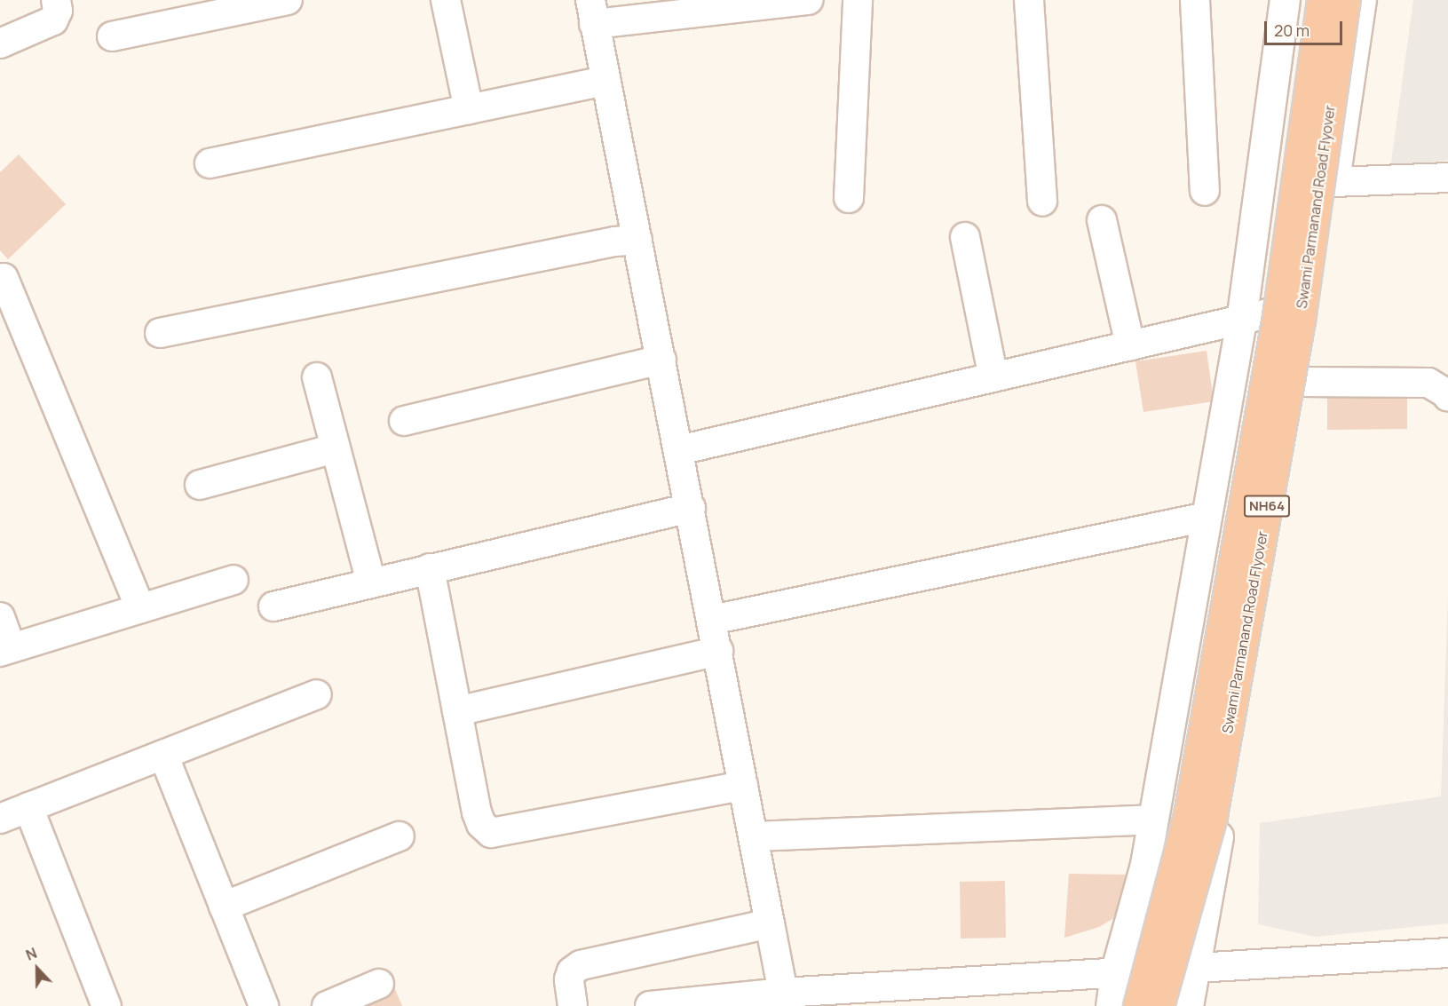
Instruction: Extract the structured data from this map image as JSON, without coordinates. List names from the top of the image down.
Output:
{
  "streets": {
    "highway": ["Swami Parmanand Road Flyover", "NH64"]
  },
  "scale_bar": "20 m",
  "north": "top"
}
